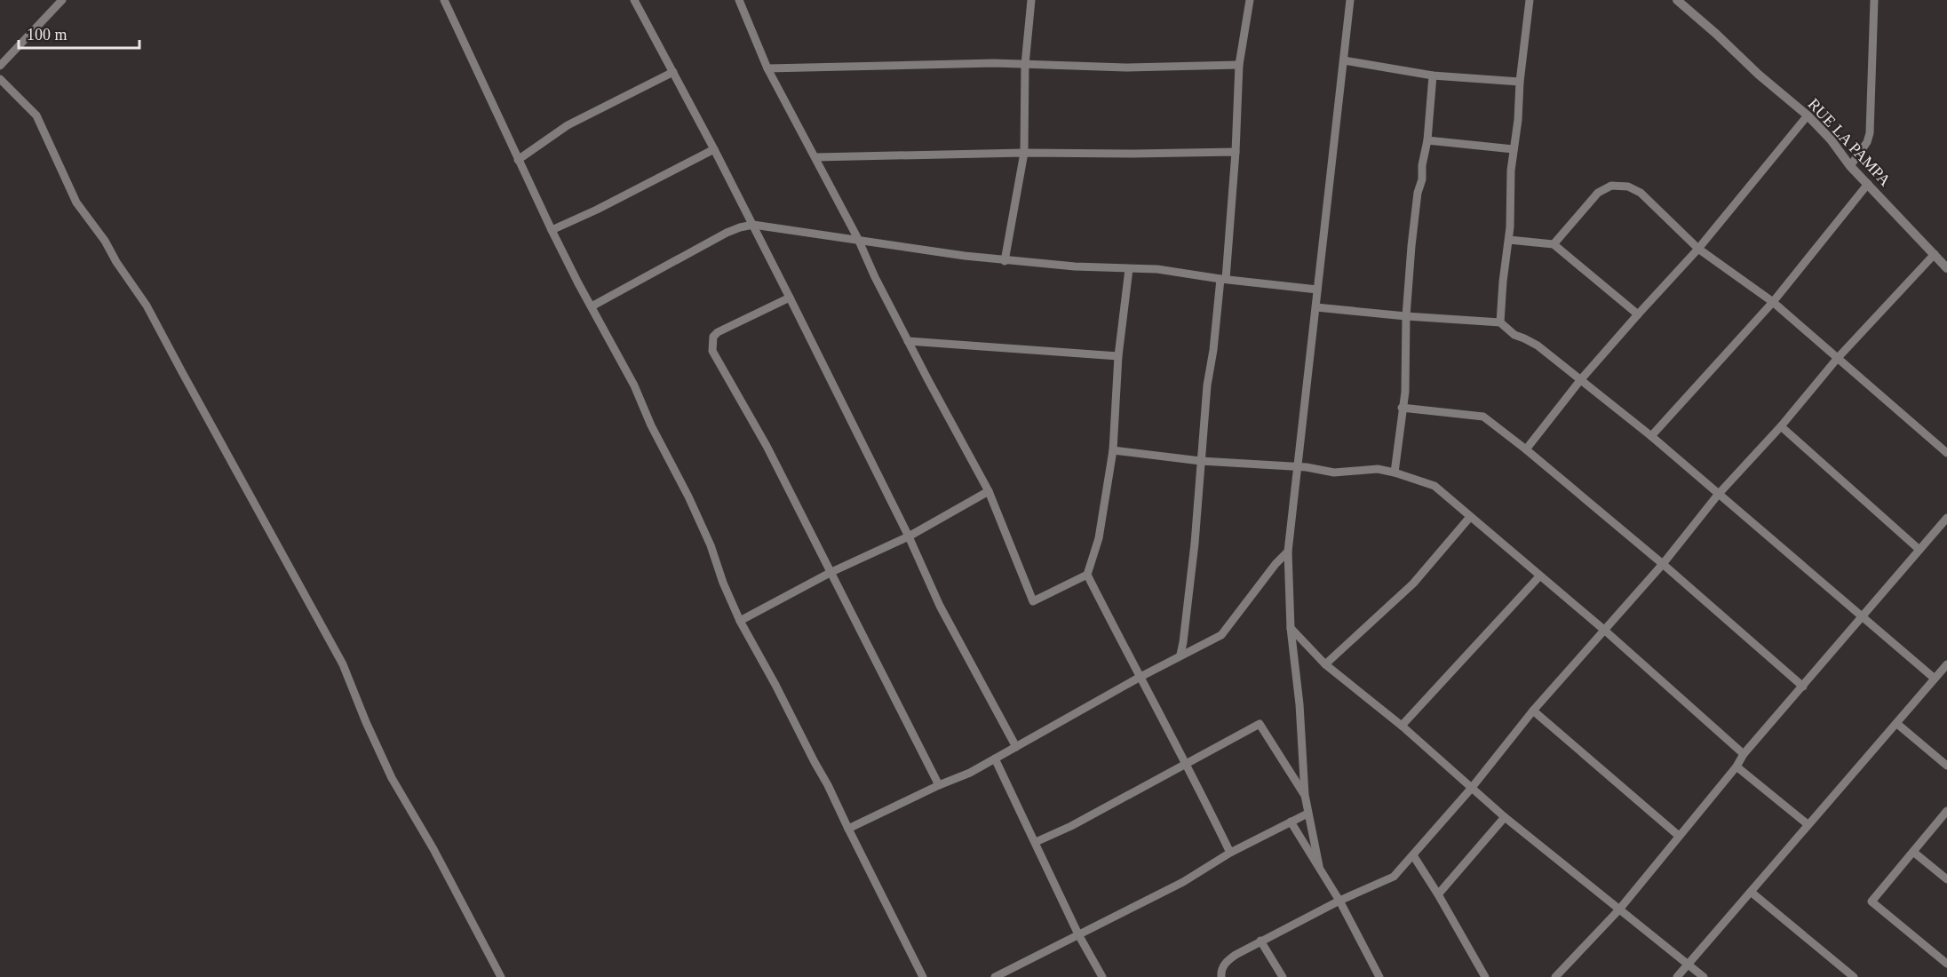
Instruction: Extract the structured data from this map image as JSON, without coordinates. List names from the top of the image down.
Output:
{
  "streets": {
    "street": ["RUE LA PAMPA"]
  },
  "scale_bar": "100 m"
}
